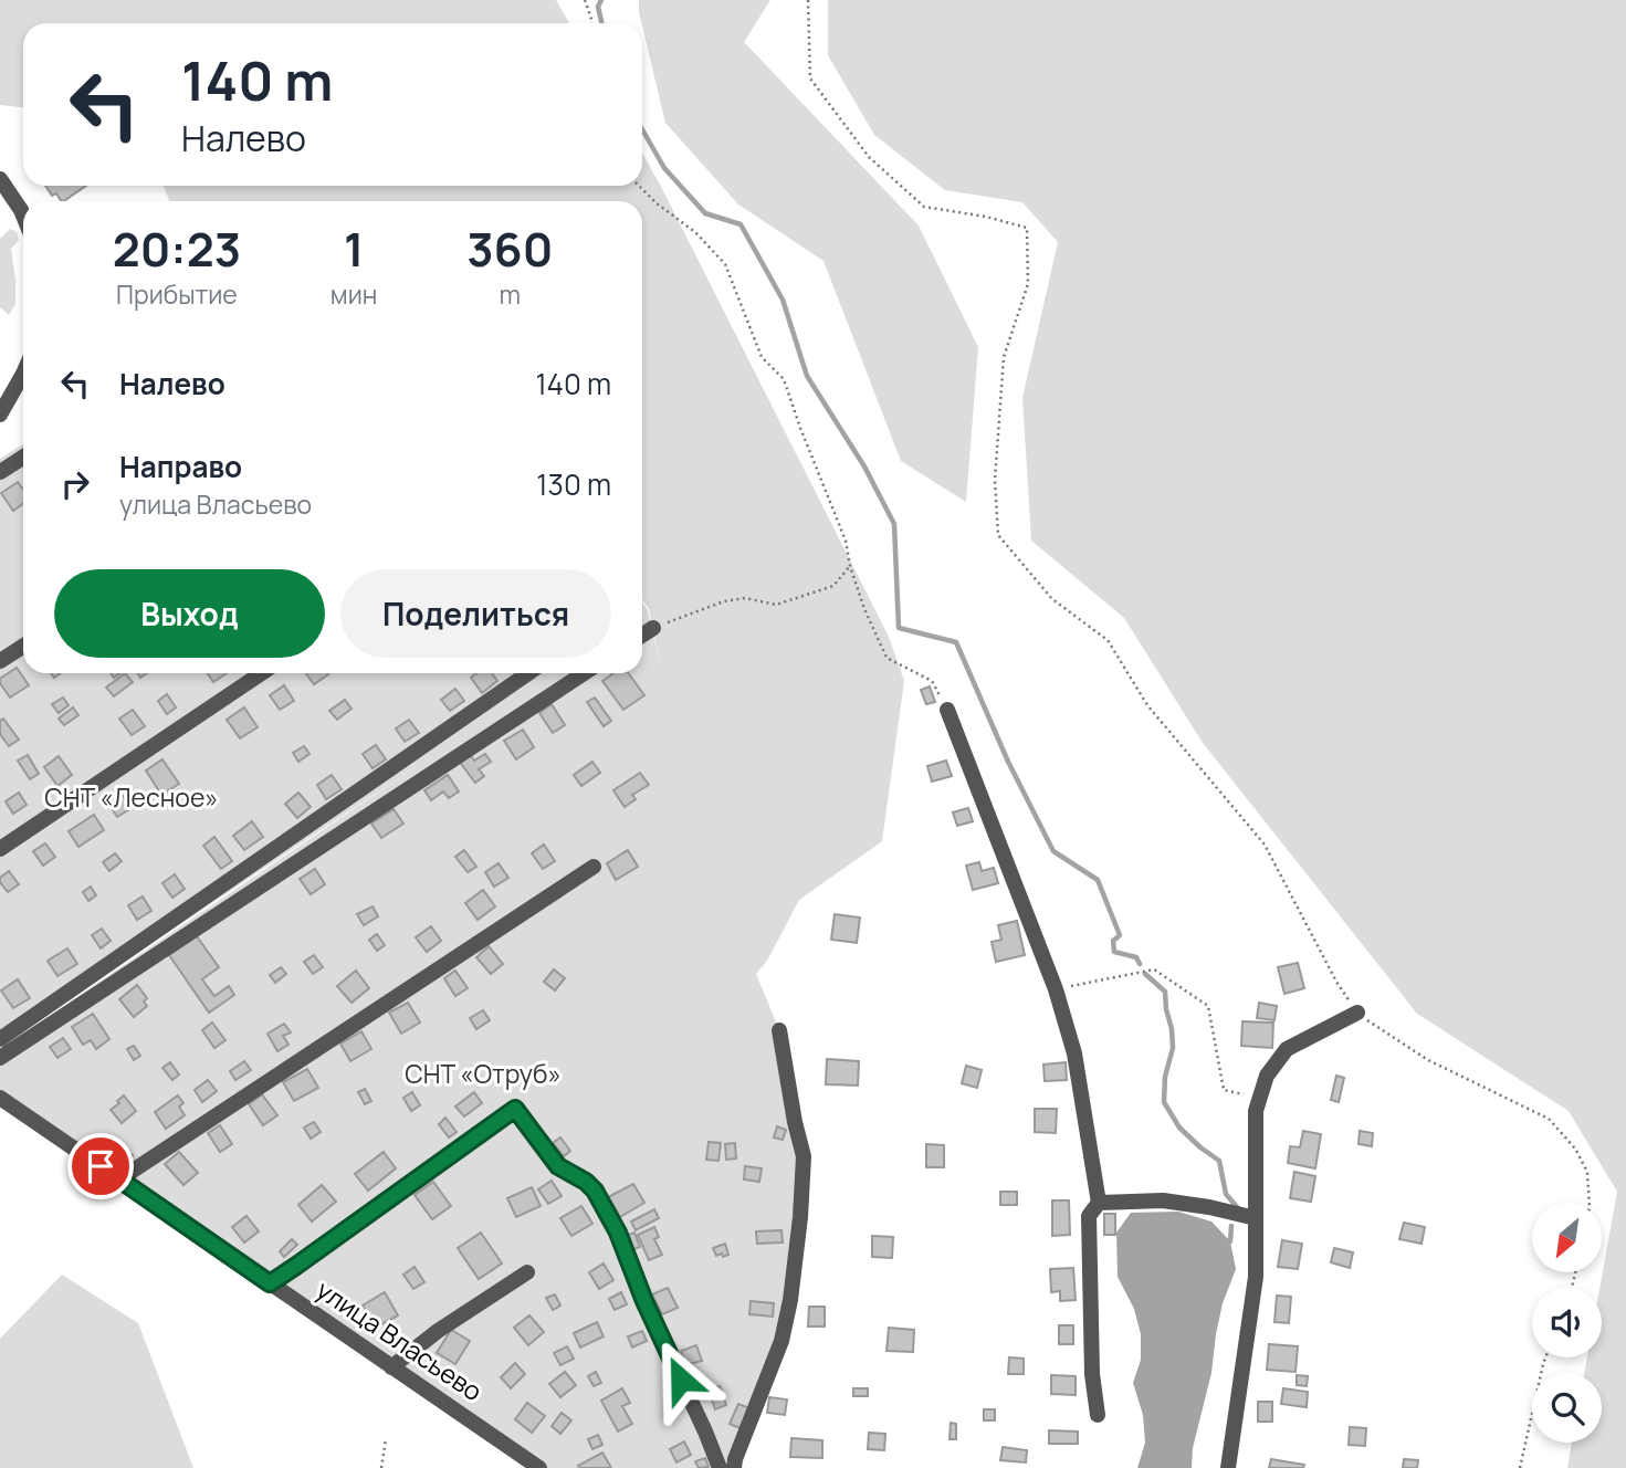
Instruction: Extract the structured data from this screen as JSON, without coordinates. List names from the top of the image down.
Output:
{
  "streets": {
    "street": ["улица Власьево"]
  },
  "parks": ["СНТ «Лесное»", "СНТ «Отруб»"],
  "north": "bottom left",
  "page": {
    "turn": ["140 m", "Налево"],
    "eta": [
      "20:23",
      "Прибытие",
      "1",
      "мин",
      "360",
      "m"
    ],
    "list": [
      {
        "name": "Налево",
        "value": "140 m"
      },
      {
        "name": "Направо",
        "note": "улица Власьево",
        "value": "130 m"
      }
    ],
    "buttons": ["Выход", "Поделиться"]
  }
}
